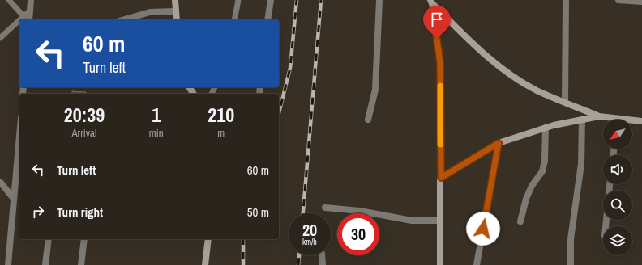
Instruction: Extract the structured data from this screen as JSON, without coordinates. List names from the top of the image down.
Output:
{
  "north": "bottom left",
  "page": {
    "turn": ["60 m", "Turn left"],
    "eta": [
      "20:39",
      "Arrival",
      "1",
      "min",
      "210",
      "m"
    ],
    "list": [
      {
        "name": "Turn left",
        "value": "60 m"
      },
      {
        "name": "Turn right",
        "value": "50 m"
      }
    ],
    "speed": "20 km/h",
    "limit": "30"
  }
}
